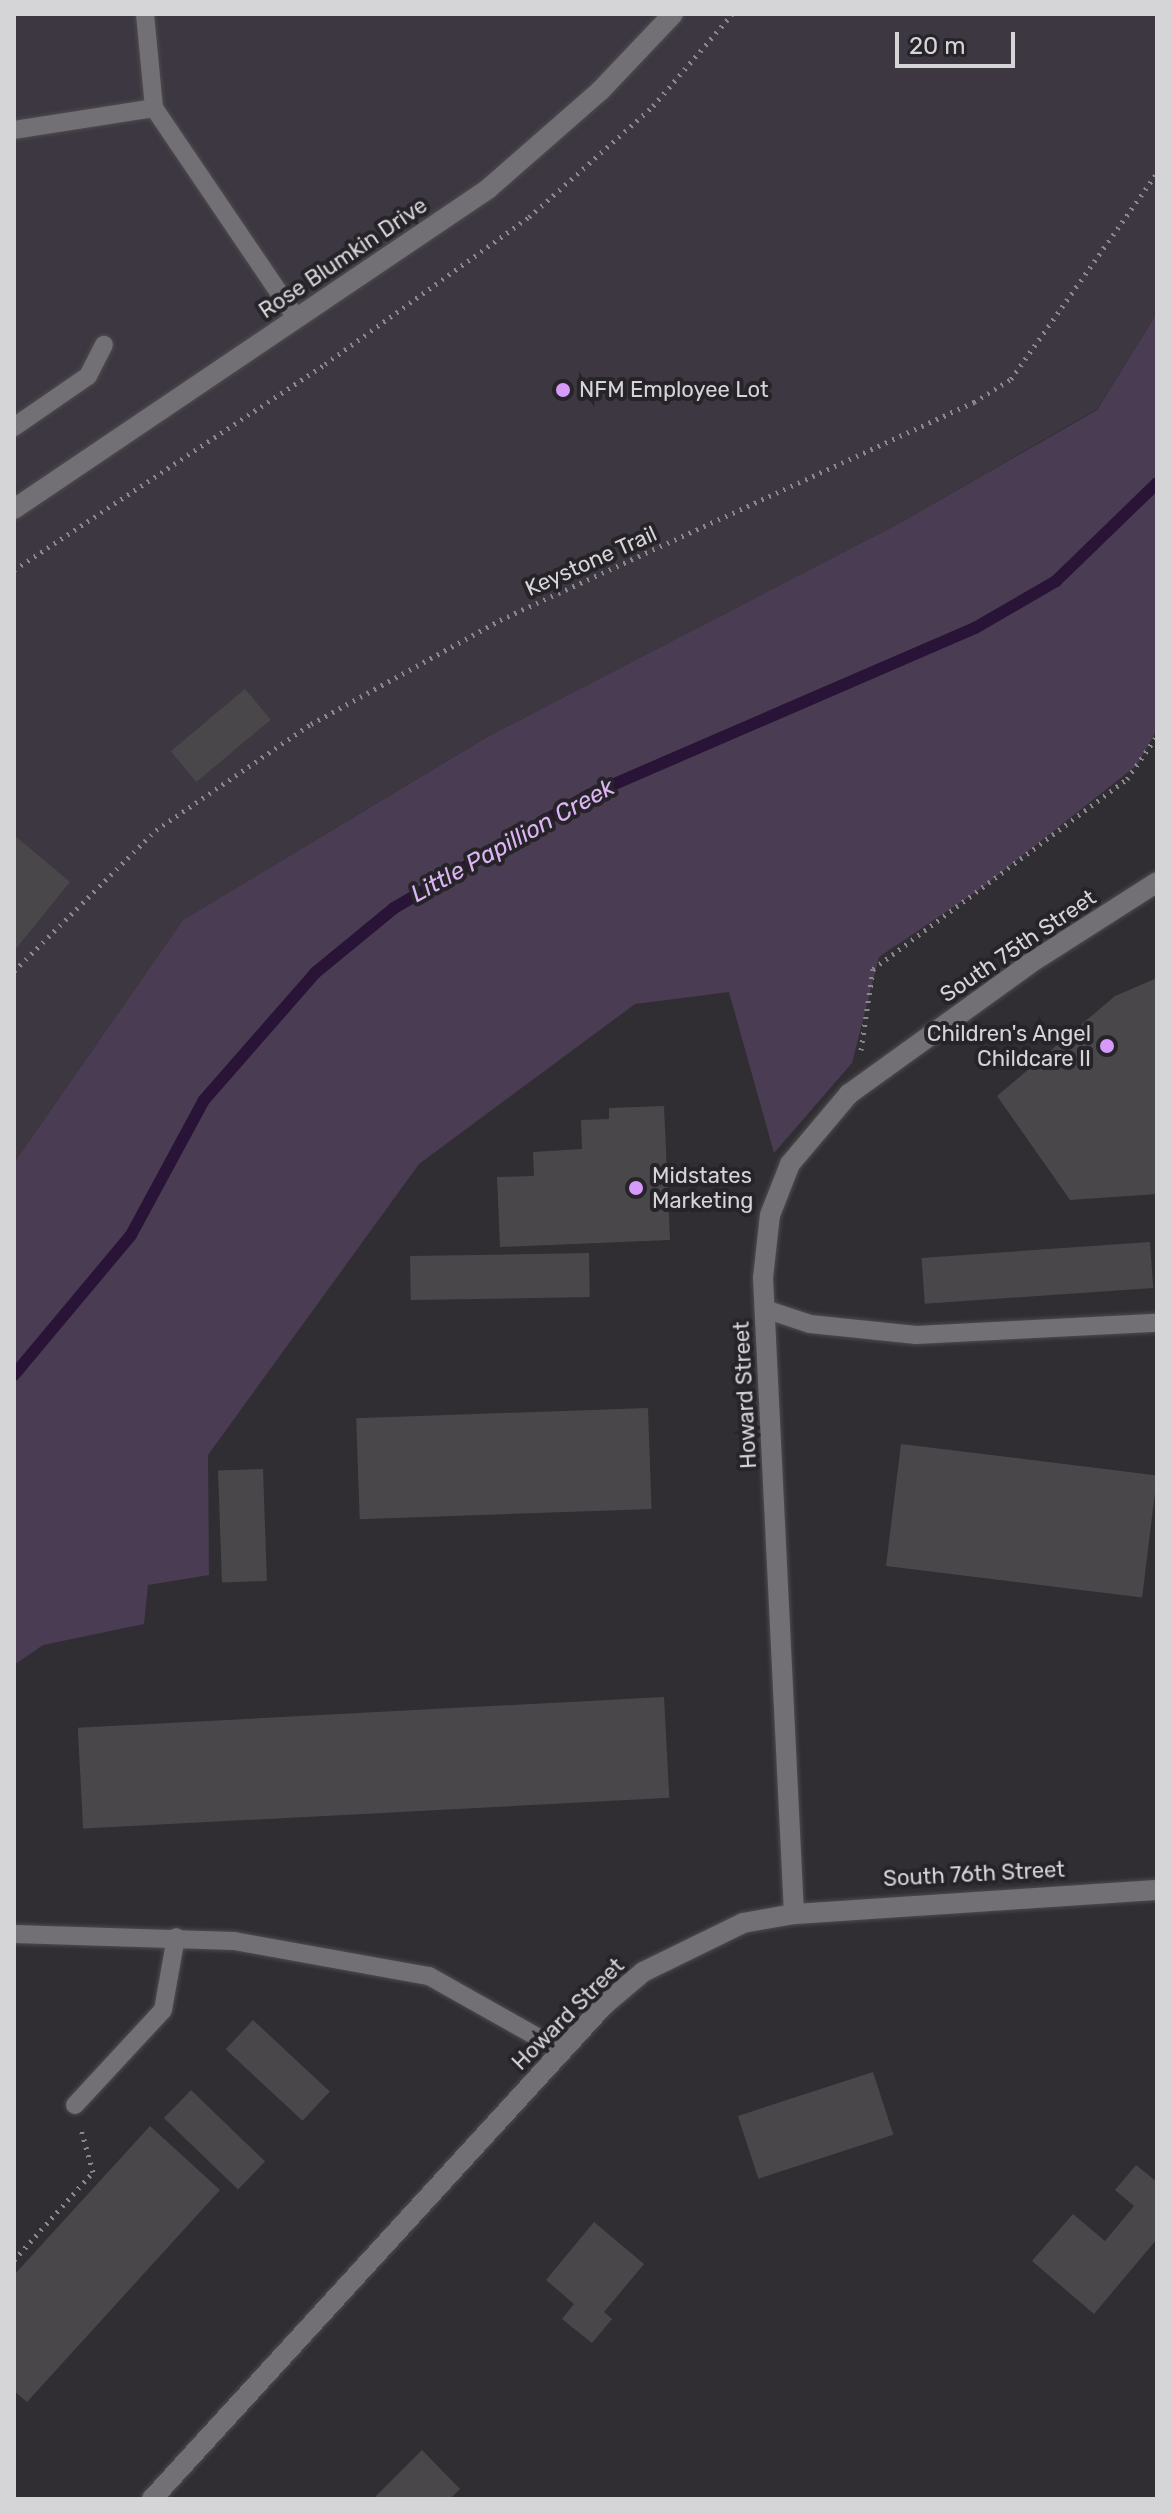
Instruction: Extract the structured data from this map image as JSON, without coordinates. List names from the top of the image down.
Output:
{
  "streets": {
    "street": [
      "Rose Blumkin Drive",
      "South 75th Street",
      "Howard Street",
      "South 76th Street"
    ],
    "path": ["Keystone Trail"]
  },
  "crossings": [
    ["South 75th Street", "Howard Street"],
    ["Howard Street", "South 76th Street"]
  ],
  "water": ["Little Papillion Creek"],
  "places": ["NFM Employee Lot", "Children's Angel Childcare II", "Midstates Marketing"],
  "scale_bar": "20 m"
}
